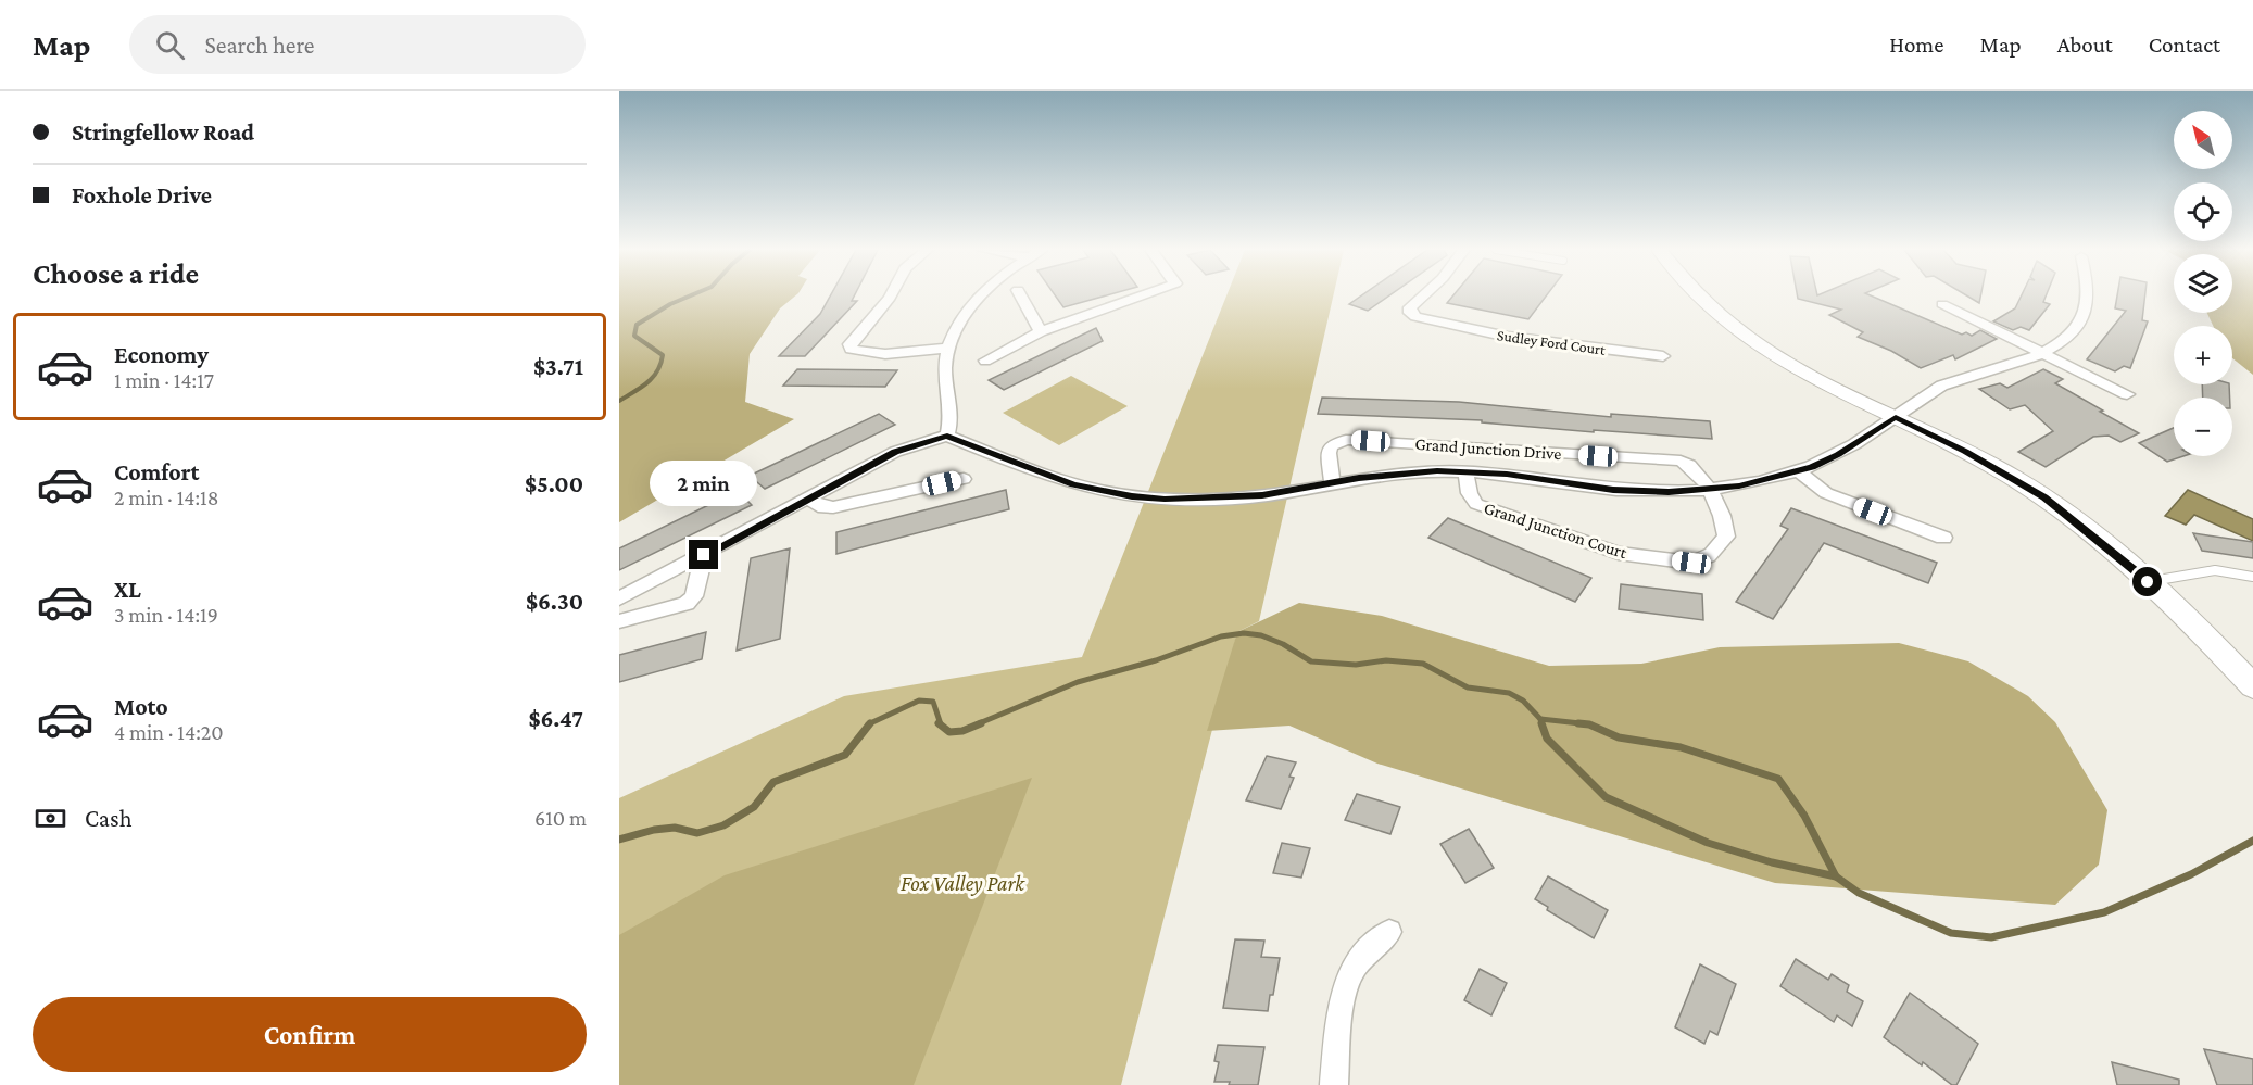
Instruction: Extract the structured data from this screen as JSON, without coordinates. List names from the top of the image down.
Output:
{
  "streets": {
    "street": ["Sudley Ford Court", "Grand Junction Drive", "Grand Junction Court"]
  },
  "crossings": [
    ["Grand Junction Drive", "Grand Junction Court"]
  ],
  "parks": ["Fox Valley Park"],
  "north": "top left",
  "page": {
    "header": "Map",
    "search": "Search here",
    "nav": [
      "Home",
      "Map",
      "About",
      "Contact"
    ],
    "banner": ["Stringfellow Road", "Foxhole Drive"],
    "map_buttons": ["+", "−"],
    "heading": "Choose a ride",
    "list": [
      {
        "name": "Economy",
        "note": "1 min · 14:17",
        "value": "$3.71"
      },
      {
        "name": "Comfort",
        "note": "2 min · 14:18",
        "value": "$5.00"
      },
      {
        "name": "XL",
        "note": "3 min · 14:19",
        "value": "$6.30"
      },
      {
        "name": "Moto",
        "note": "4 min · 14:20",
        "value": "$6.47"
      }
    ],
    "bubble": "2 min",
    "pay": ["Cash", "610 m"],
    "buttons": "Confirm"
  }
}
